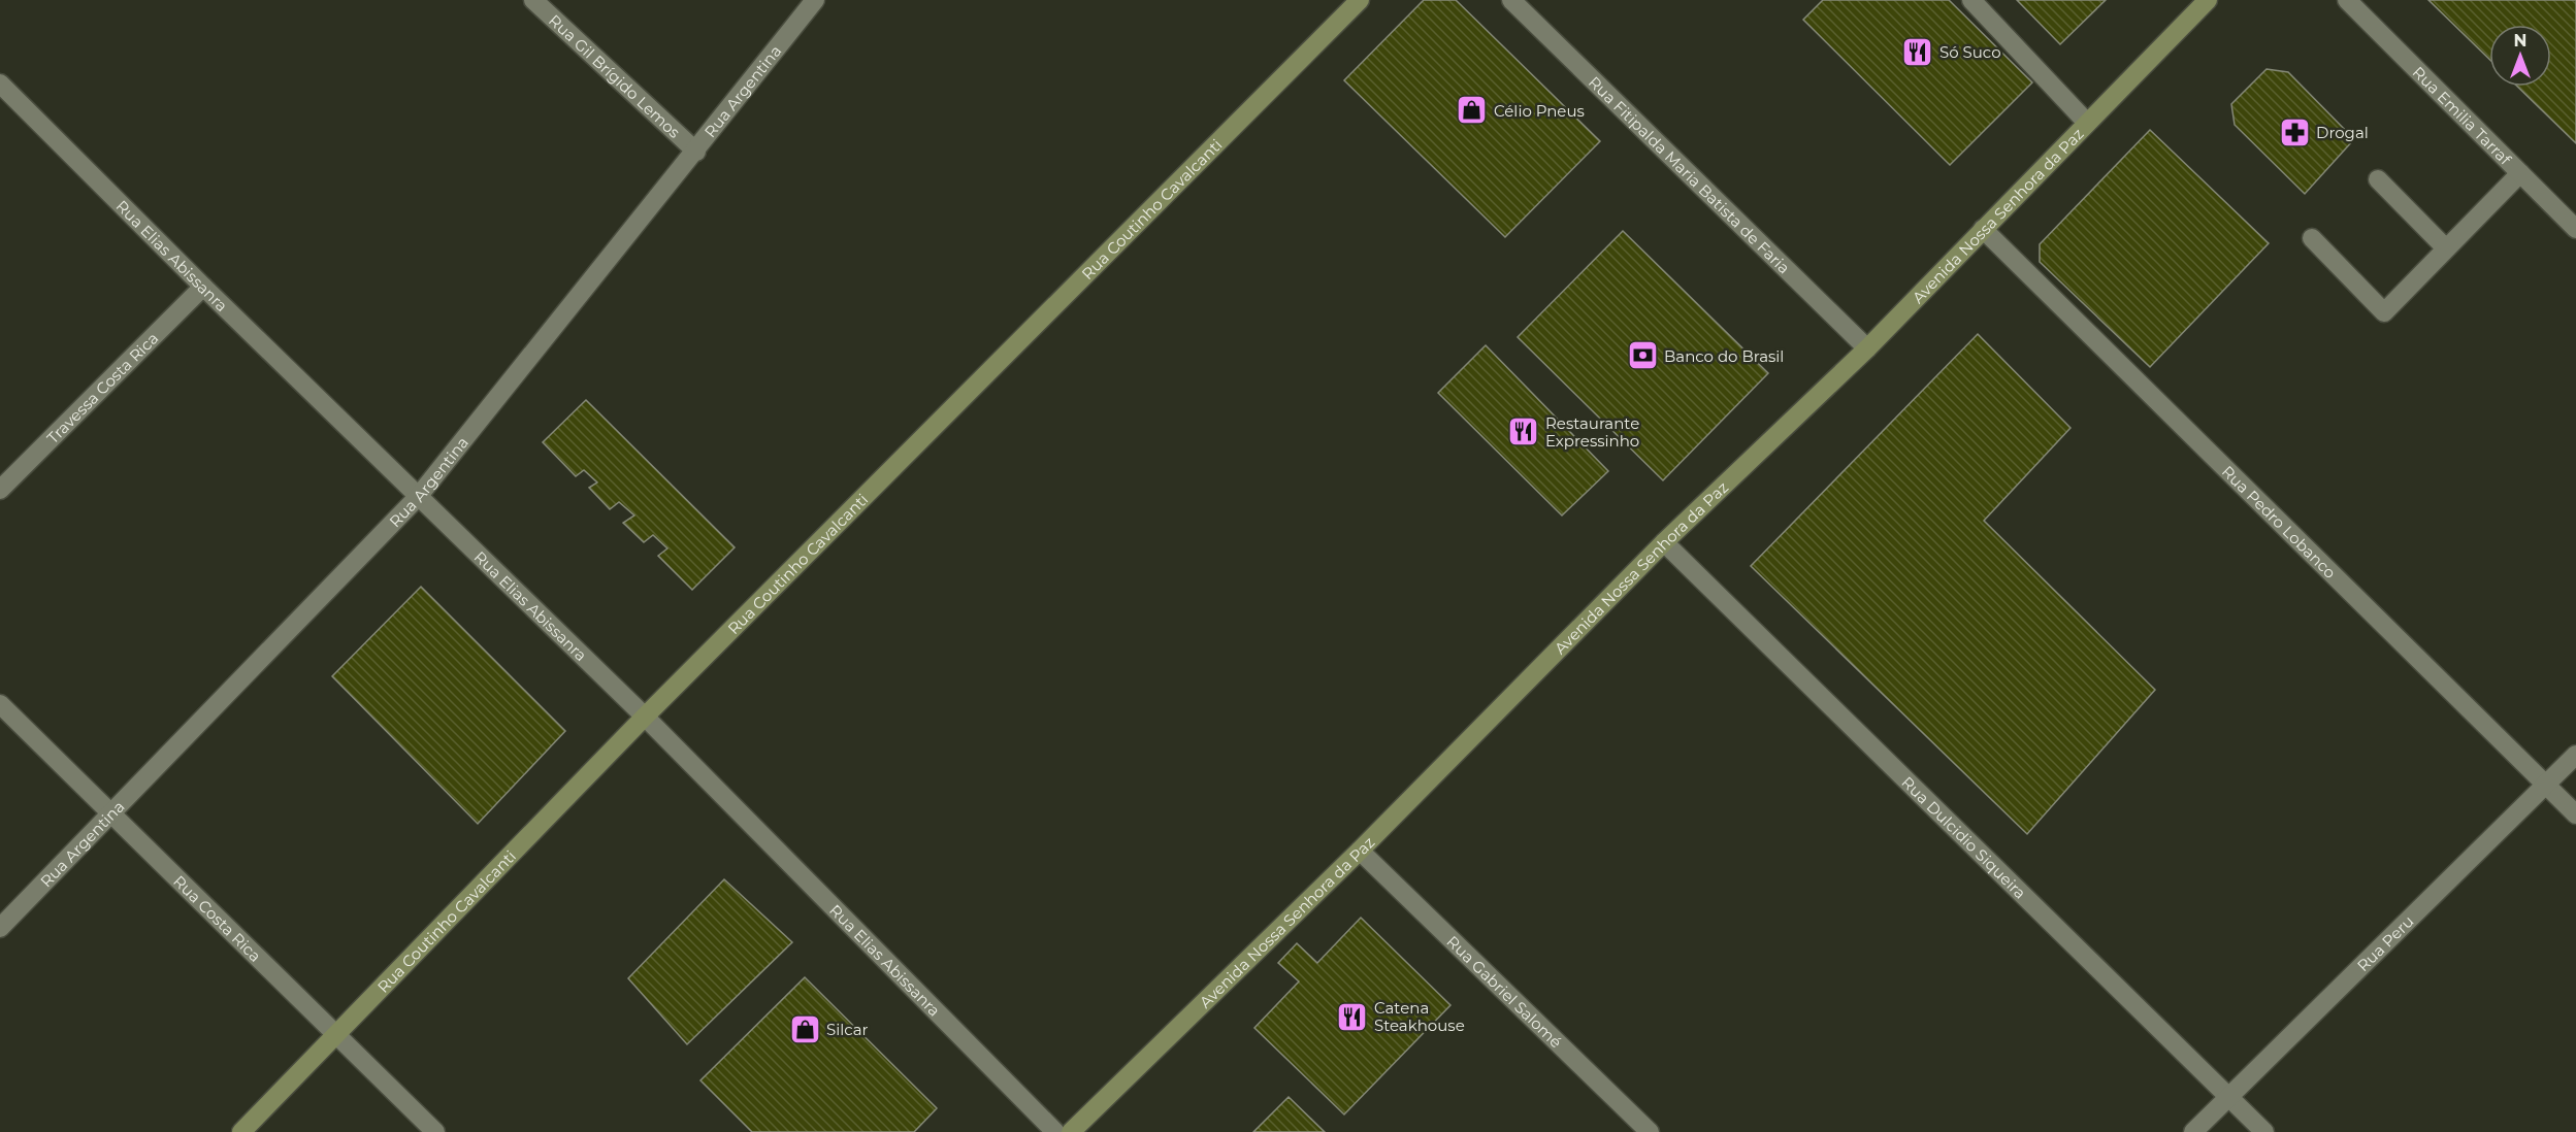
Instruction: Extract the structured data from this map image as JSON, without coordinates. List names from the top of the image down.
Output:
{
  "streets": {
    "main road": ["Rua Coutinho Cavalcanti", "Avenida Nossa Senhora da Paz"],
    "street": [
      "Rua Gil Brígido Lemos",
      "Rua Argentina",
      "Rua Emilia Tarraf",
      "Rua Fitipalda Maria Batista de Faria",
      "Rua Elias Abissanra",
      "Travessa Costa Rica",
      "Rua Pedro Lobanco",
      "Rua Dulcidio Siqueira",
      "Rua Costa Rica",
      "Rua Peru",
      "Rua Gabriel Salomé"
    ]
  },
  "crossings": [
    ["Rua Gil Brígido Lemos", "Rua Argentina"],
    ["Rua Argentina", "Rua Elias Abissanra"],
    ["Rua Argentina", "Rua Costa Rica"],
    ["Rua Fitipalda Maria Batista de Faria", "Avenida Nossa Senhora da Paz"],
    ["Rua Coutinho Cavalcanti", "Rua Elias Abissanra"],
    ["Rua Coutinho Cavalcanti", "Rua Costa Rica"],
    ["Avenida Nossa Senhora da Paz", "Rua Pedro Lobanco"],
    ["Avenida Nossa Senhora da Paz", "Rua Dulcidio Siqueira"],
    ["Avenida Nossa Senhora da Paz", "Rua Gabriel Salomé"],
    ["Rua Elias Abissanra", "Travessa Costa Rica"],
    ["Rua Pedro Lobanco", "Rua Peru"],
    ["Rua Dulcidio Siqueira", "Rua Peru"]
  ],
  "places": {
    "restaurant": ["Só Suco", "Restaurante Expressinho", "Catena Steakhouse"],
    "shop": ["Célio Pneus", "Silcar"],
    "pharmacy": ["Drogal"],
    "bank": ["Banco do Brasil"]
  },
  "north": "top"
}
